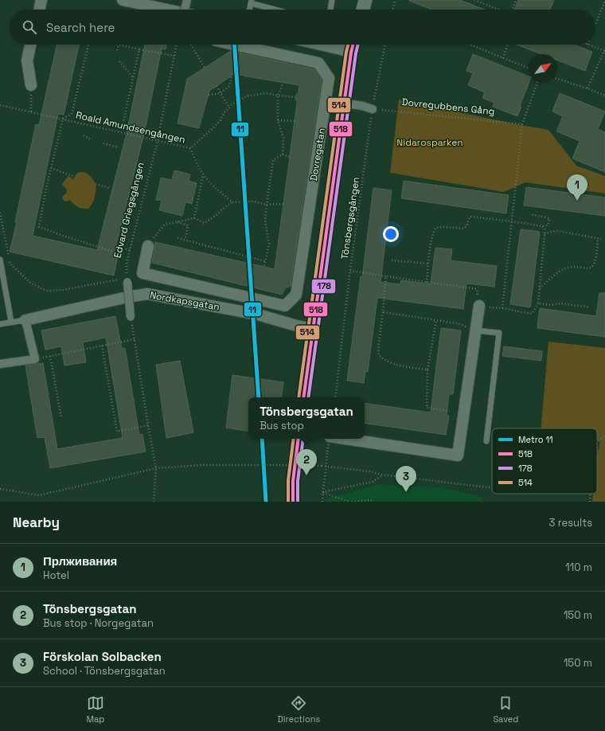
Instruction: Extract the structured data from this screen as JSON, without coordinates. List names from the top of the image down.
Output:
{
  "streets": {
    "street": ["Dovregatan", "Nordkapsgatan"],
    "path": [
      "Dovregubbens Gång",
      "Roald Amundsengången",
      "Edvard Griegsgången",
      "Tönsbergsgången"
    ]
  },
  "crossings": [
    ["Dovregubbens Gång", "Tönsbergsgången"],
    ["Roald Amundsengången", "Edvard Griegsgången"]
  ],
  "parks": ["Nidarosparken"],
  "lines": [
    "metro line 11",
    "transit line 518",
    "transit line 178",
    "transit line 514"
  ],
  "legend": [
    "Metro 11",
    "518",
    "178",
    "514"
  ],
  "north": "top right",
  "page": {
    "search": "Search here",
    "pins": ["1", "2", "3"],
    "popup": ["Tönsbergsgatan", "Bus stop"],
    "heading": ["Nearby", "3 results"],
    "list": [
      {
        "mark": "1",
        "name": "Прлживания",
        "note": "Hotel",
        "value": "110 m"
      },
      {
        "mark": "2",
        "name": "Tönsbergsgatan",
        "note": "Bus stop · Norgegatan",
        "value": "150 m"
      },
      {
        "mark": "3",
        "name": "Förskolan Solbacken",
        "note": "School · Tönsbergsgatan",
        "value": "150 m"
      }
    ],
    "nav": ["Map", "Directions", "Saved"]
  }
}
